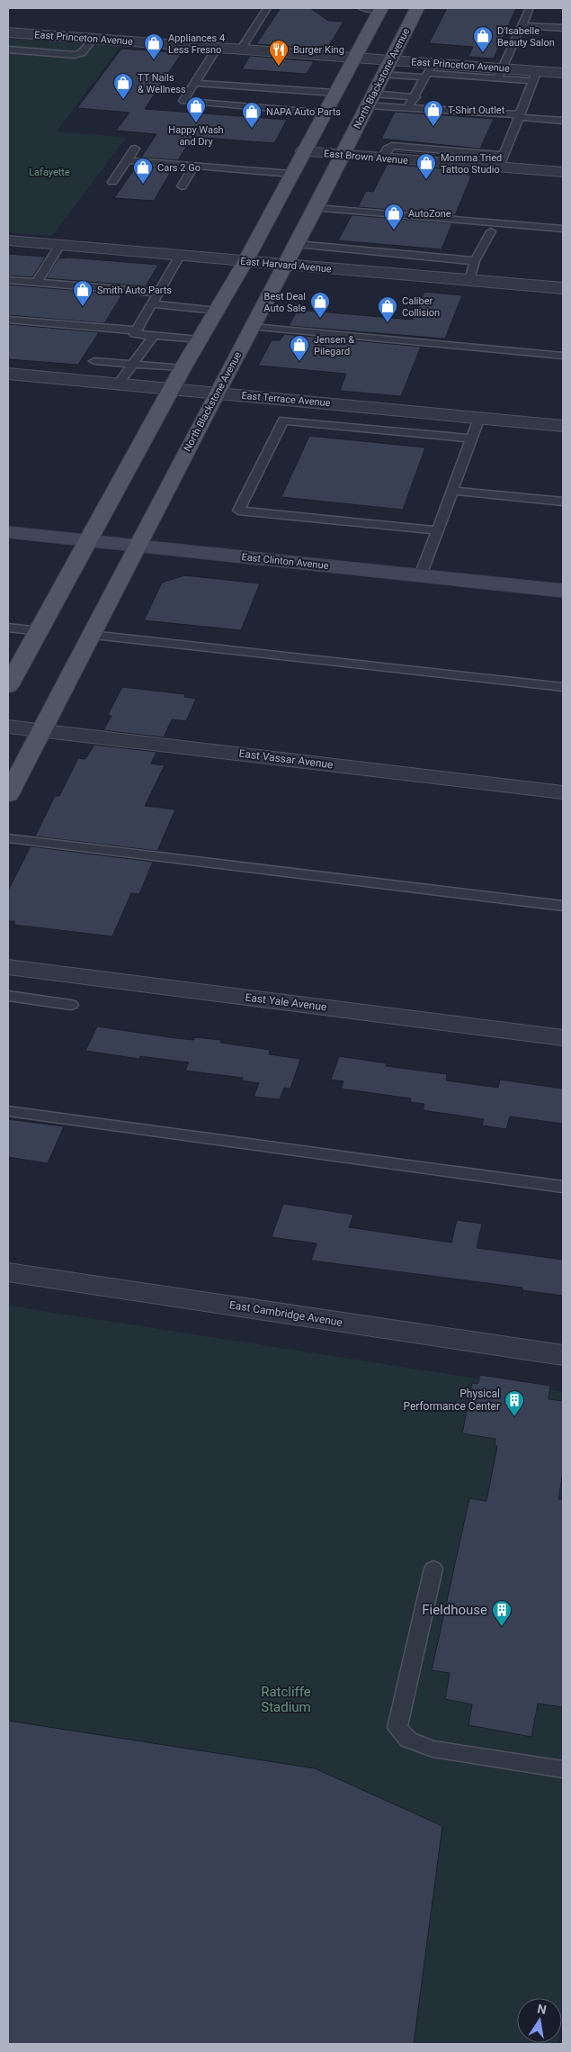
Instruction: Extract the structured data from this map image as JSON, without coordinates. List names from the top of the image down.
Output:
{
  "streets": {
    "main road": ["North Blackstone Avenue", "East Clinton Avenue"],
    "street": [
      "East Princeton Avenue",
      "East Brown Avenue",
      "East Harvard Avenue",
      "East Terrace Avenue",
      "East Vassar Avenue",
      "East Yale Avenue",
      "East Cambridge Avenue"
    ]
  },
  "crossings": [
    ["East Princeton Avenue", "North Blackstone Avenue"],
    ["North Blackstone Avenue", "East Brown Avenue"],
    ["North Blackstone Avenue", "East Harvard Avenue"],
    ["North Blackstone Avenue", "East Terrace Avenue"],
    ["North Blackstone Avenue", "East Clinton Avenue"],
    ["North Blackstone Avenue", "East Vassar Avenue"]
  ],
  "parks": ["Lafayette", "Ratcliffe Stadium"],
  "places": {
    "shop": [
      "D'Isabelle Beauty Salon",
      "Appliances 4 Less Fresno",
      "TT Nails & Wellness",
      "Happy Wash and Dry",
      "T-Shirt Outlet",
      "NAPA Auto Parts",
      "Momma Tried Tattoo Studio",
      "Cars 2 Go",
      "AutoZone",
      "Smith Auto Parts",
      "Best Deal Auto Sale",
      "Caliber Collision",
      "Jensen & Pilegard"
    ],
    "restaurant": ["Burger King"],
    "building": ["Physical Performance Center", "Fieldhouse"]
  },
  "north": "top"
}
